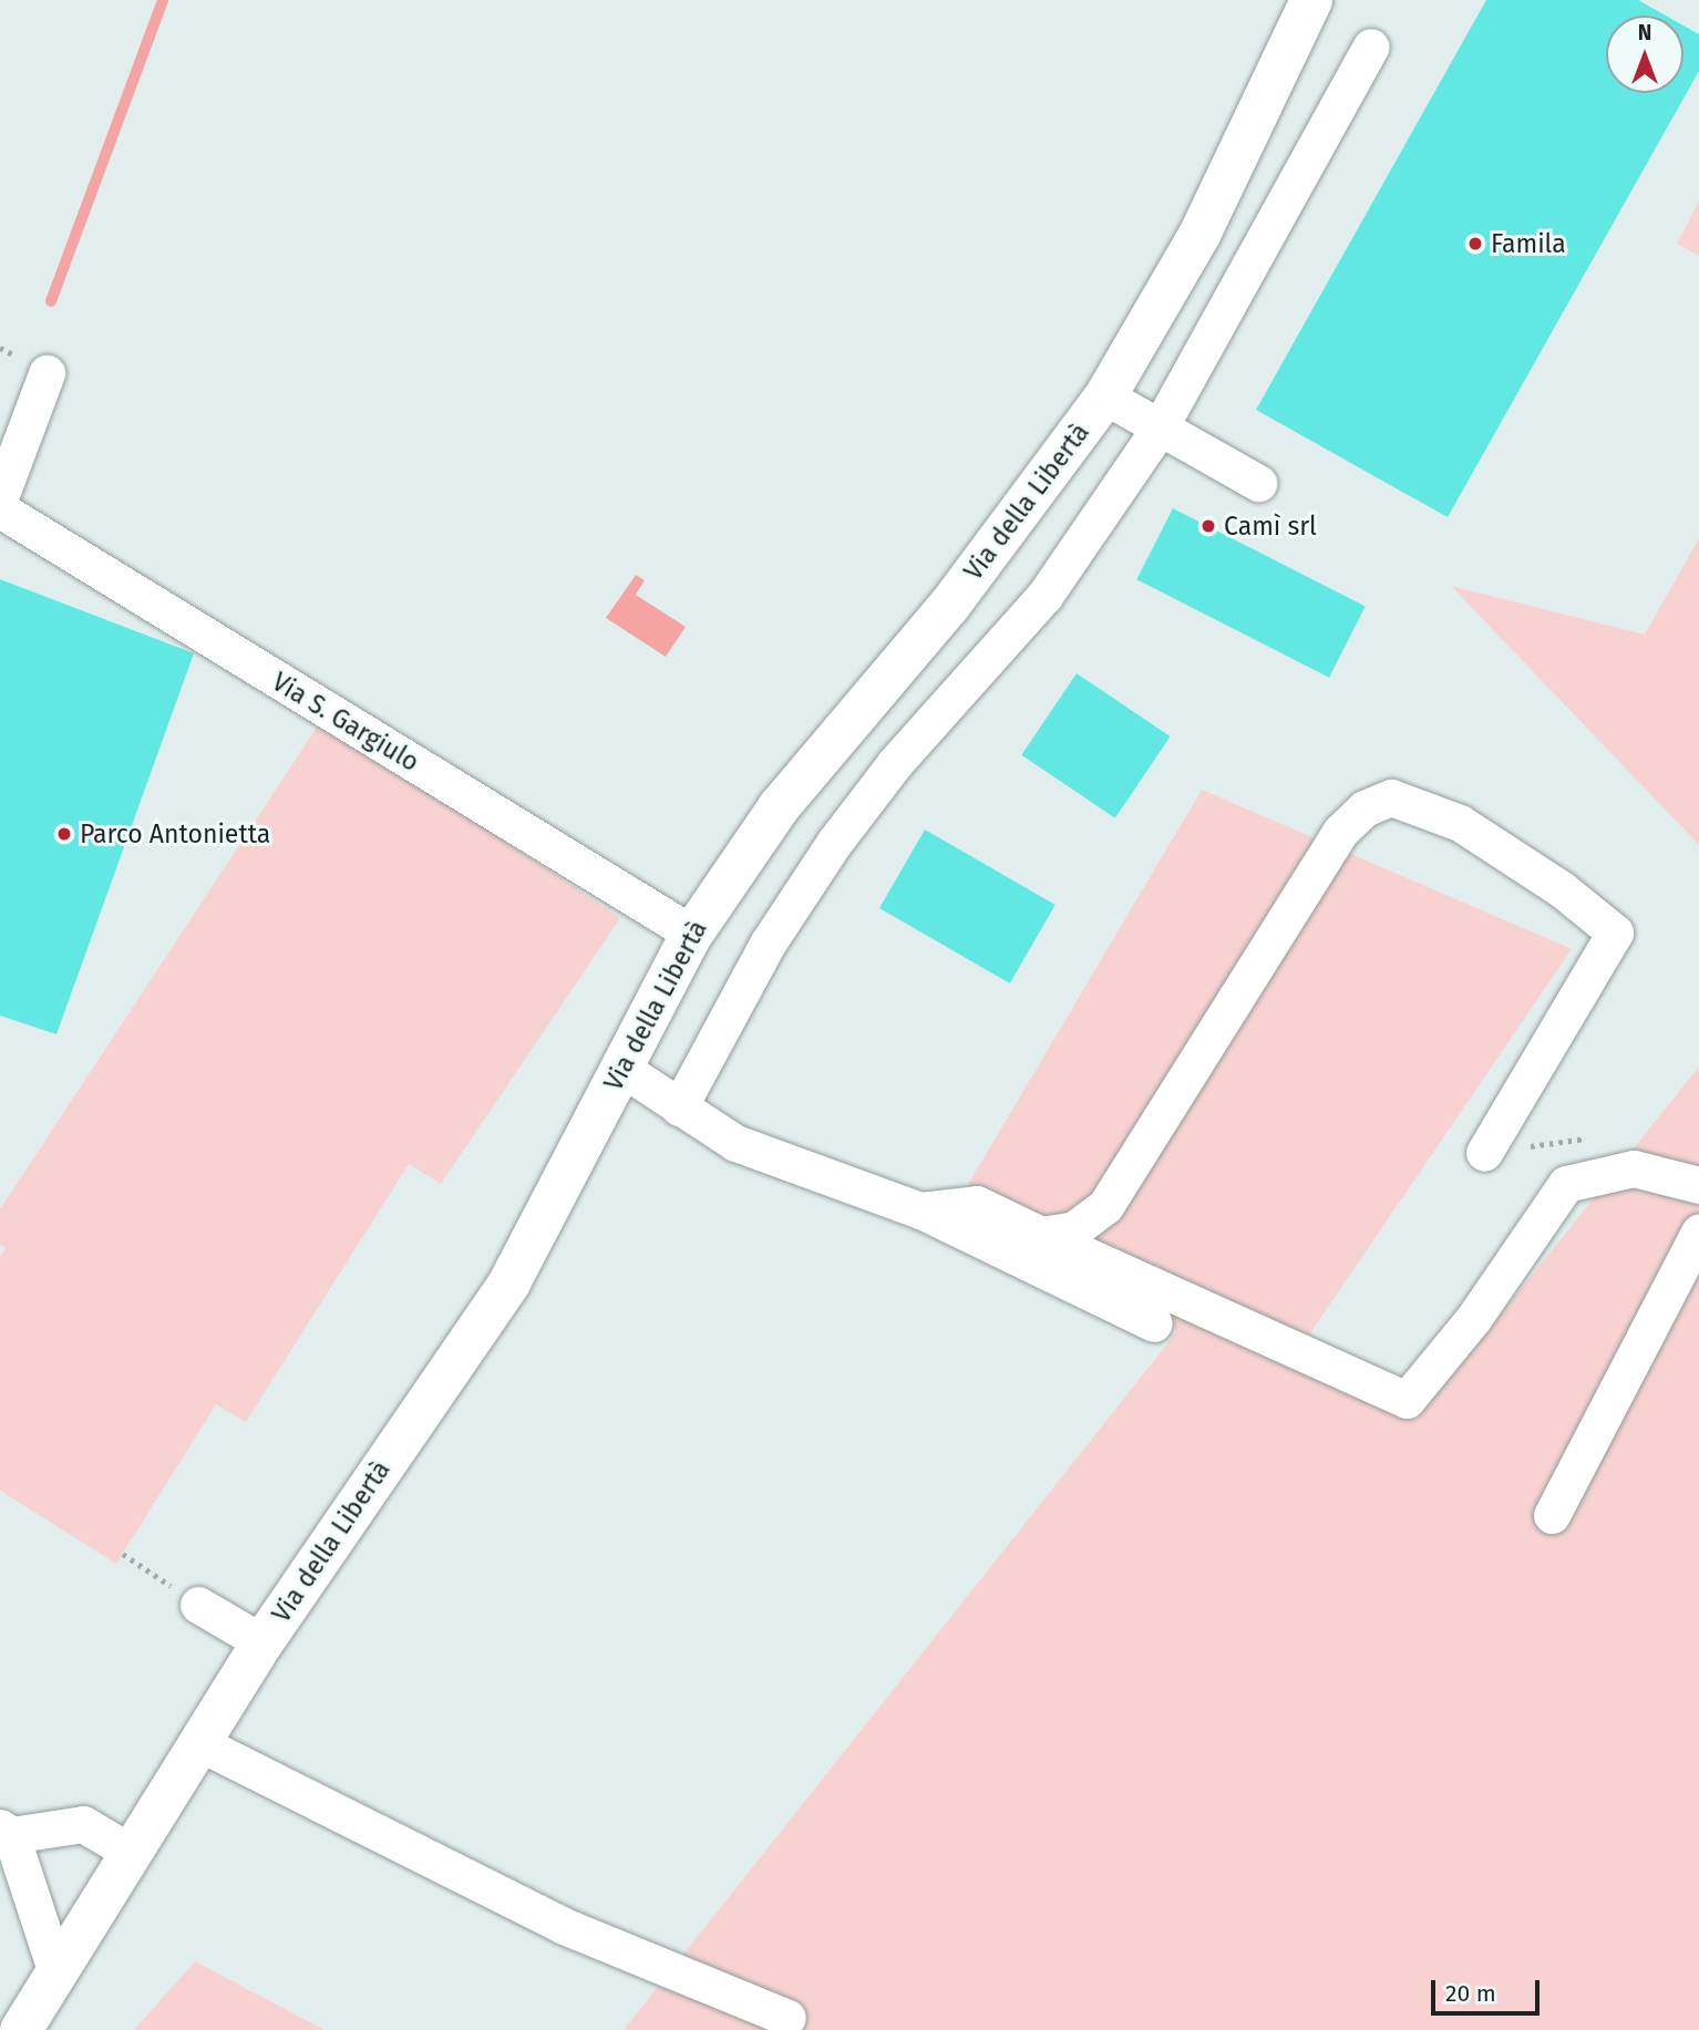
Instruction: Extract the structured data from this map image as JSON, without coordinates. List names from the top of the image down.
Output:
{
  "streets": {
    "main road": ["Via della Libertà"],
    "street": ["Via S. Gargiulo"]
  },
  "crossings": [
    ["Via della Libertà", "Via S. Gargiulo"]
  ],
  "places": ["Famila", "Camì srl", "Parco Antonietta"],
  "scale_bar": "20 m",
  "north": "top"
}
